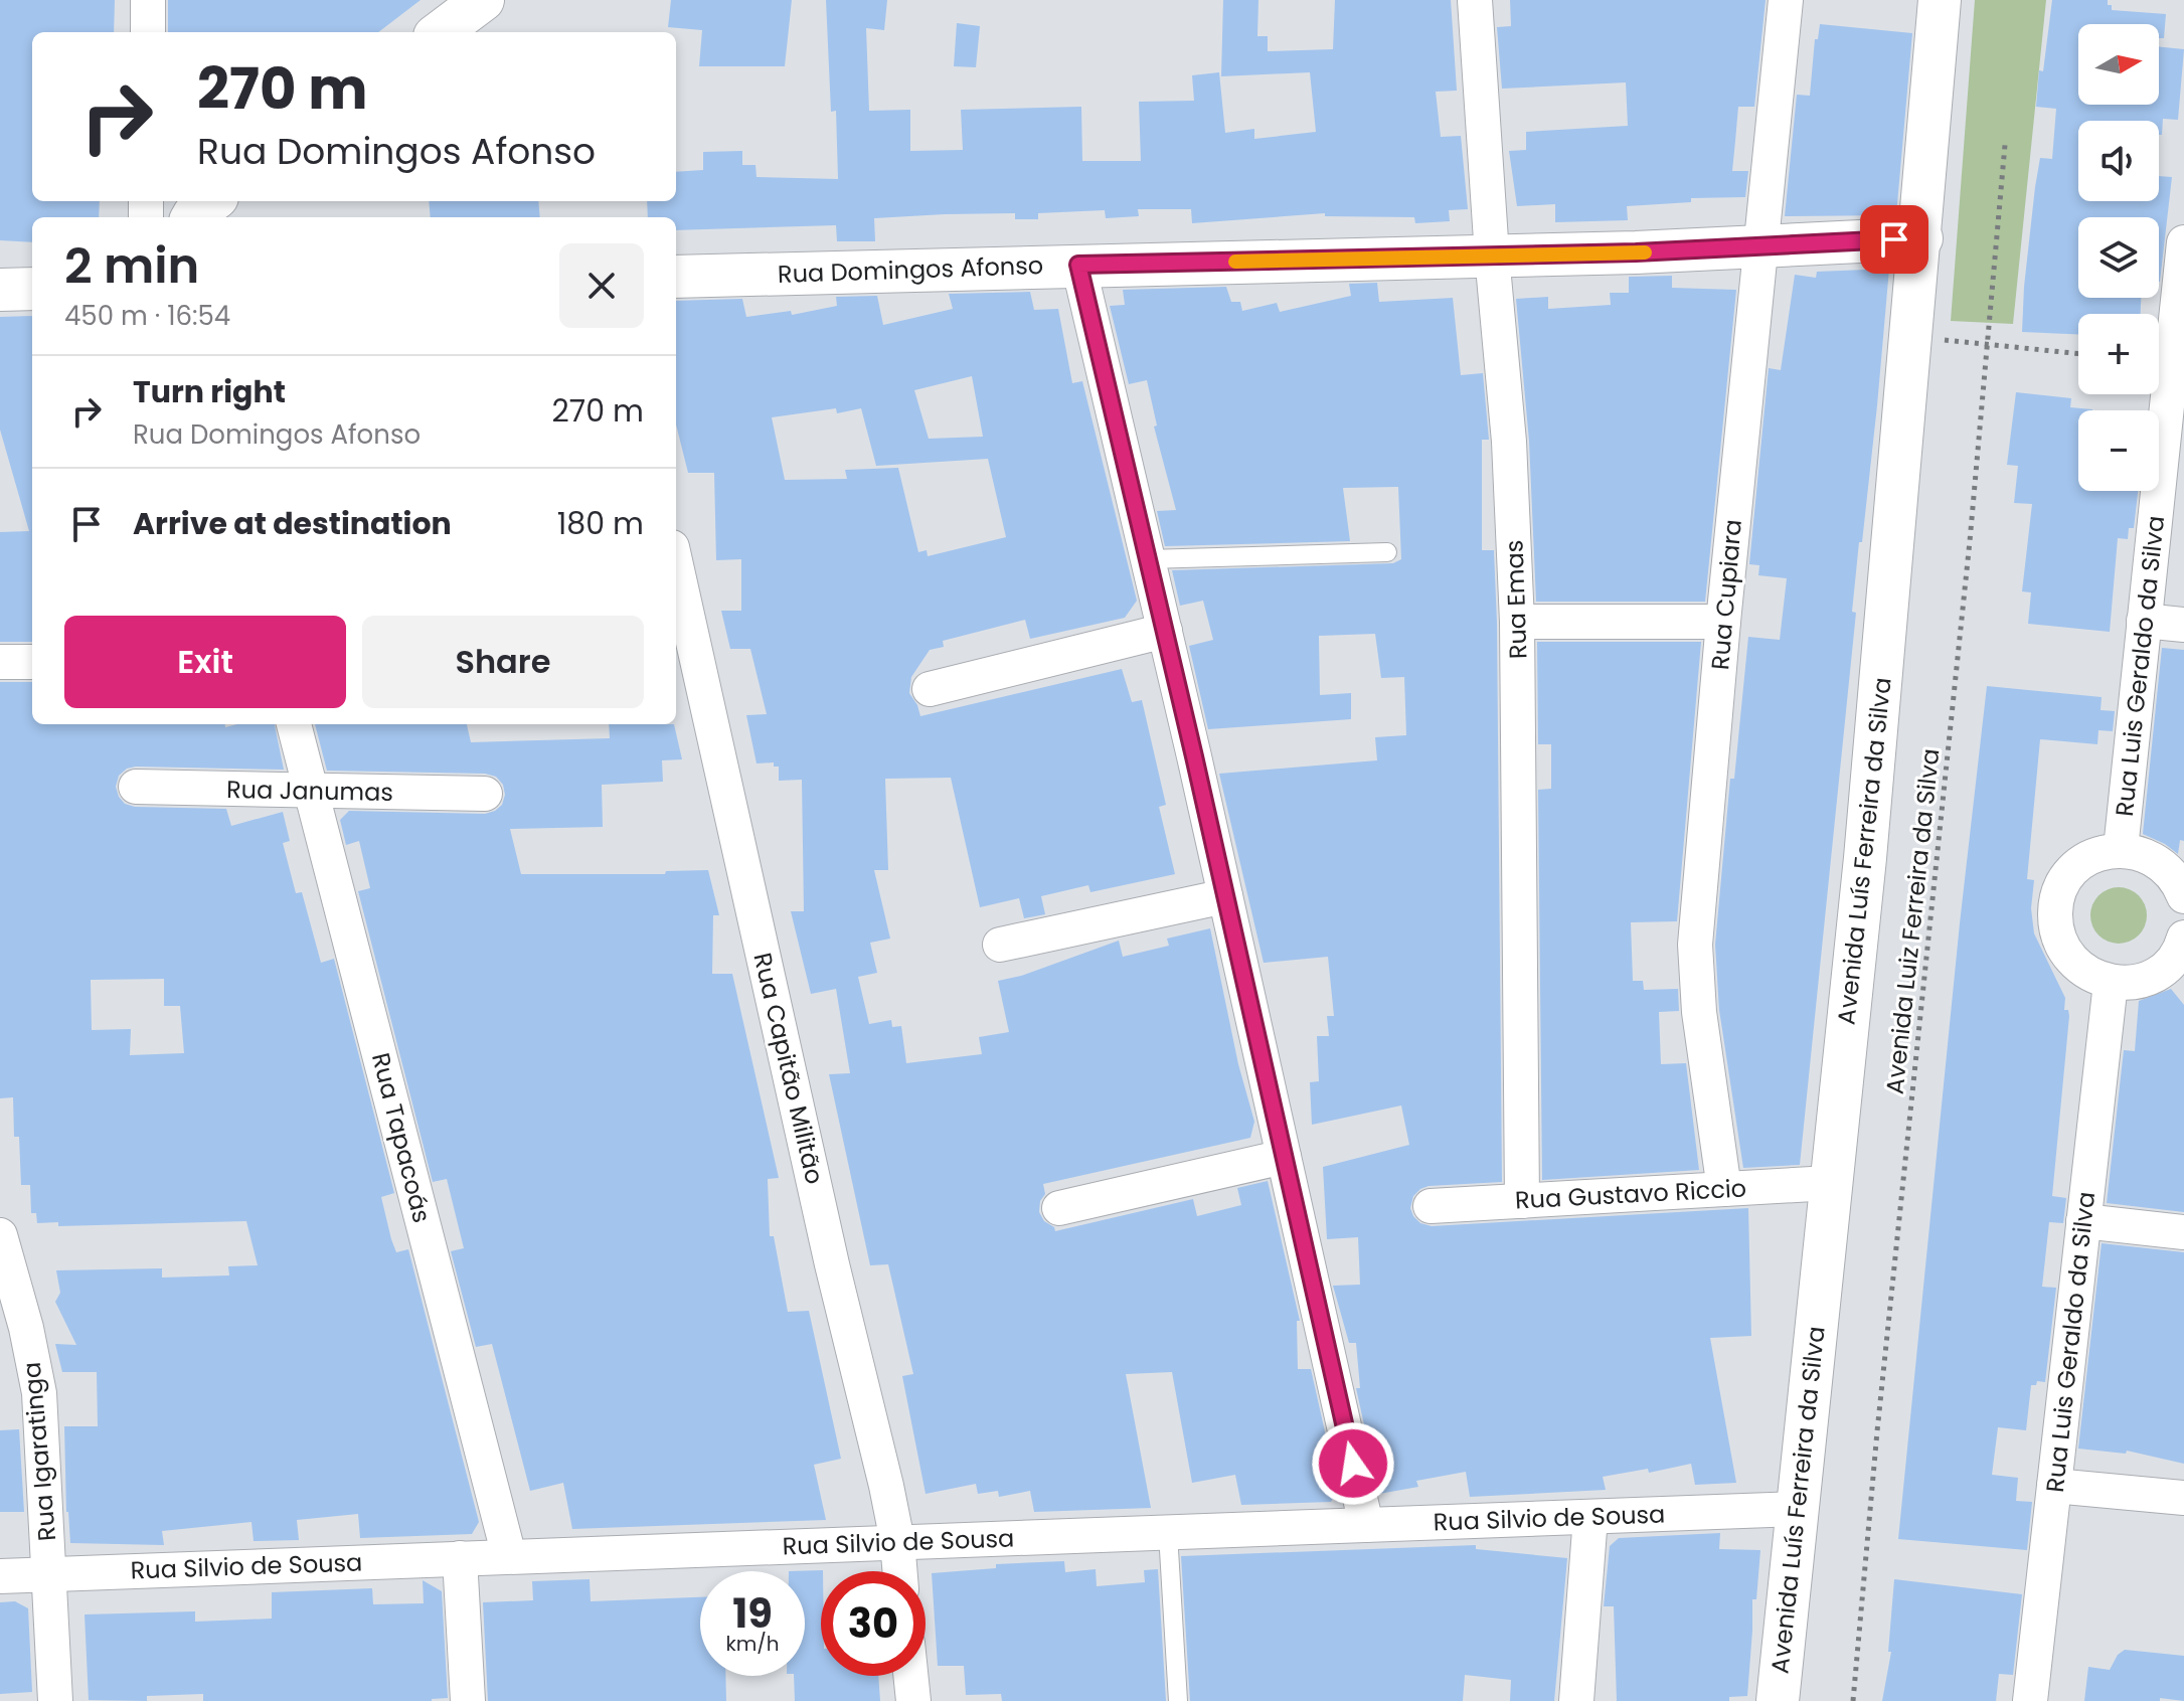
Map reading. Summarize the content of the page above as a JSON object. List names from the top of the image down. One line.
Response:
{"streets":{"street":["Rua Domingos Afonso","Rua Cupiara","Rua Emas","Rua Luis Geraldo da Silva","Rua Janumas","Avenida Luís Ferreira da Silva","Rua Capitão Militão","Rua Tapacoás","Rua Gustavo Riccio","Rua Igaratinga","Rua Silvio de Sousa"],"path":["Avenida Luiz Ferreira da Silva"]},"crossings":[["Rua Domingos Afonso","Rua Cupiara"],["Rua Domingos Afonso","Rua Emas"],["Rua Domingos Afonso","Avenida Luís Ferreira da Silva"],["Rua Cupiara","Rua Gustavo Riccio"],["Rua Emas","Rua Gustavo Riccio"],["Rua Janumas","Rua Tapacoás"],["Avenida Luís Ferreira da Silva","Rua Gustavo Riccio"],["Avenida Luís Ferreira da Silva","Rua Silvio de Sousa"],["Rua Capitão Militão","Rua Silvio de Sousa"],["Rua Tapacoás","Rua Silvio de Sousa"],["Rua Igaratinga","Rua Silvio de Sousa"]],"north":"right","page":{"map_buttons":["+","−"],"turn":["270 m","Rua Domingos Afonso"],"heading":["2 min","450 m · 16:54"],"list":[{"name":"Turn right","note":"Rua Domingos Afonso","value":"270 m"},{"name":"Arrive at destination","value":"180 m"}],"buttons":["Exit","Share"],"speed":"19 km/h","limit":"30"}}
